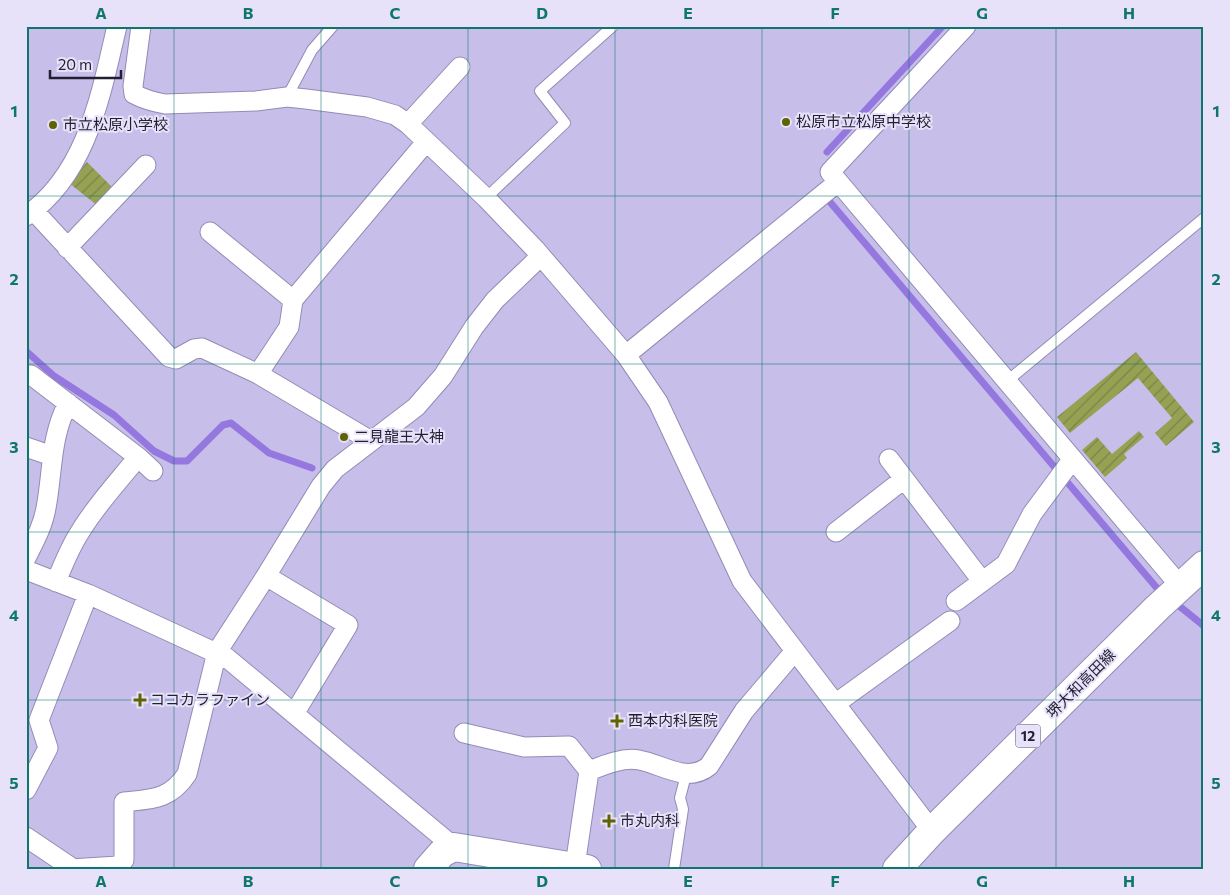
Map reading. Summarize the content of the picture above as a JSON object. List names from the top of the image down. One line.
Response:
{"streets":{"main road":["堺大和高田線","12"]},"places":{"other":["松原市立松原中学校","市立松原小学校","二見龍王大神"],"health":["ココカラファイン","西本内科医院","市丸内科"]},"scale_bar":"20 m","grid":{"columns":["A","B","C","D","E","F","G","H"],"rows":["1","2","3","4","5"]}}
